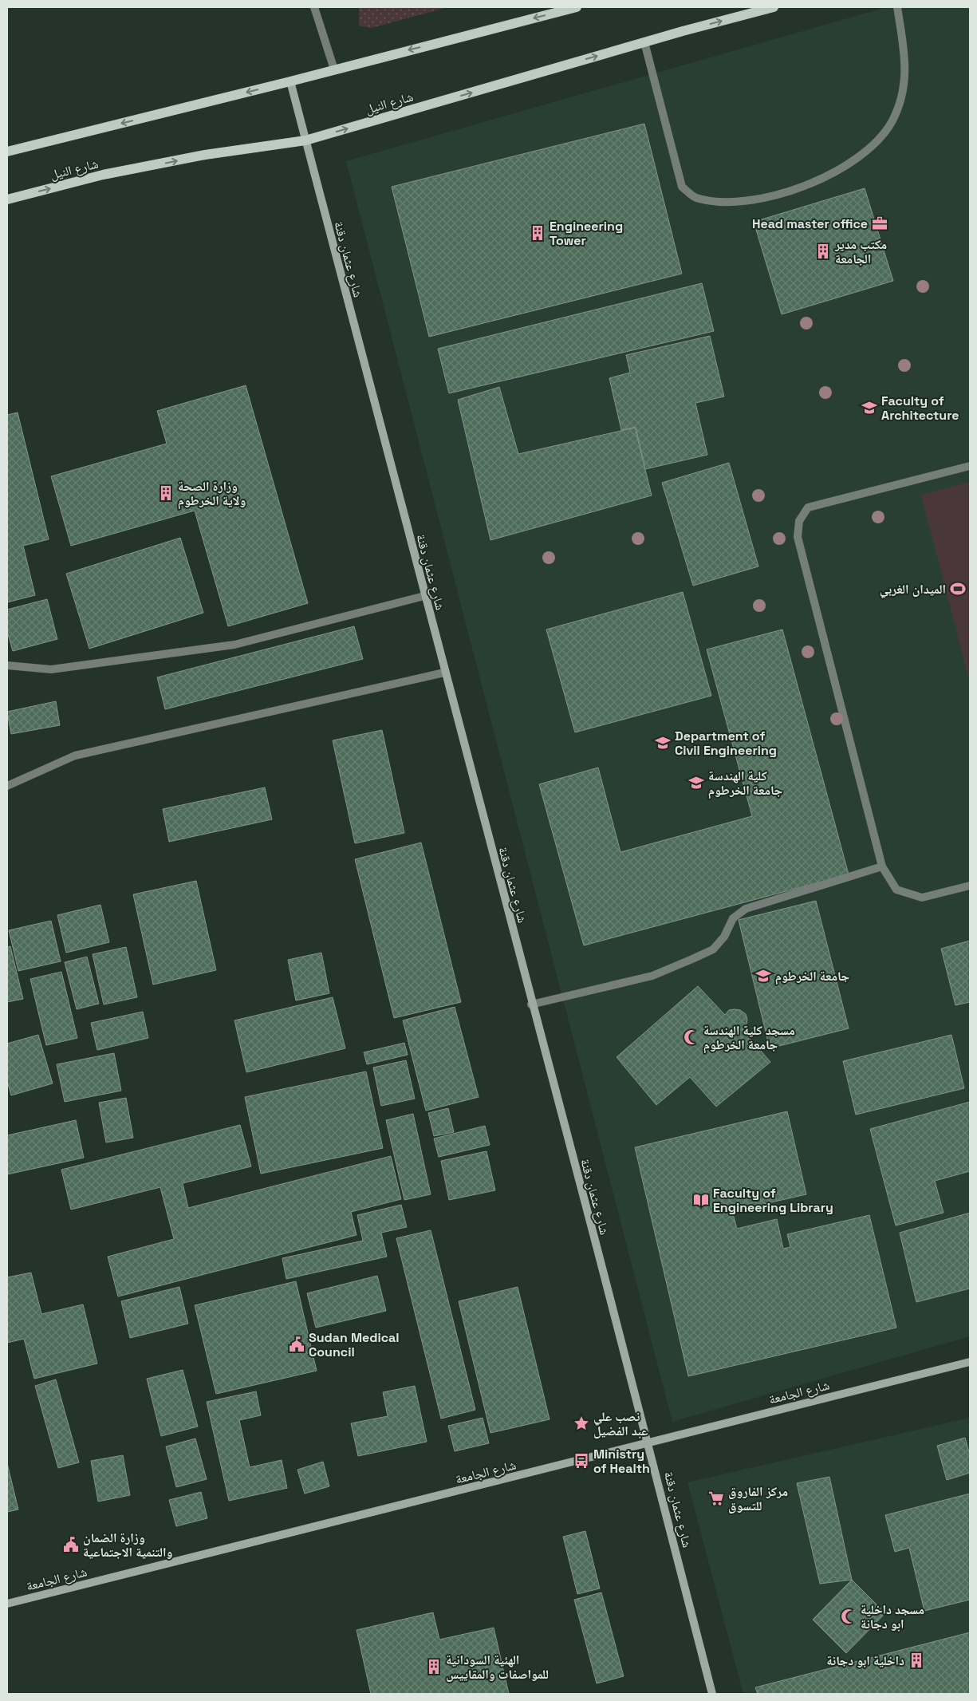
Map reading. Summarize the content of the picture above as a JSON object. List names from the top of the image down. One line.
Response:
{"streets":{"main road":["شارع النيل"],"street":["شارع عثمان دقنة","شارع الجامعة"]},"crossings":[["شارع النيل","شارع عثمان دقنة"],["شارع عثمان دقنة","شارع الجامعة"]],"places":{"office":["Head master office"],"building":["Engineering Tower","مكتب مدير الجامعة","وزارة الصحة ولاية الخرطوم","داخلية ابو دجانة","الهئية السودانية للمواصفات والمقاييس"],"school or university":["Faculty of Architecture","Department of Civil Engineering","كلية الهندسة جامعة الخرطوم","جامعة الخرطوم"],"sports":["الميدان الغربي"],"mosque":["مسجد كلية الهندسة جامعة الخرطوم","مسجد داخلية ابو دجانة"],"library":["Faculty of Engineering Library"],"public building":["Sudan Medical Council","وزارة الضمان والتنمية الاجتماعية"],"place":["نصب علي عبد الفضيل"],"bus stop":["Ministry of Health"],"supermarket":["مركز الفاروق للتسوق"]}}
